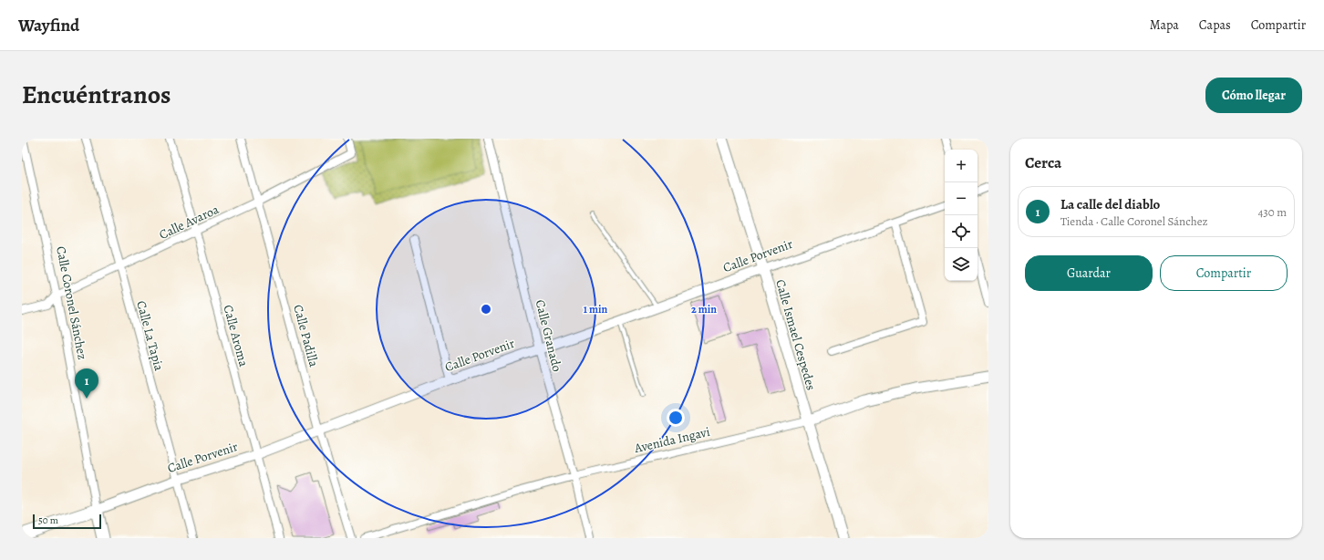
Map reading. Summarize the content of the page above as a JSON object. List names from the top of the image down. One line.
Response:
{"streets":{"main road":["Calle Porvenir","Calle Coronel Sánchez","Calle Ismael Cespedes","Avenida Ingavi"],"street":["Calle Avaroa","Calle La Tapia","Calle Aroma","Calle Padilla","Calle Granado"]},"crossings":[["Calle Avaroa","Calle Coronel Sánchez"],["Calle Avaroa","Calle La Tapia"],["Calle Avaroa","Calle Aroma"],["Calle Avaroa","Calle Padilla"],["Calle Porvenir","Calle Coronel Sánchez"],["Calle Porvenir","Calle Ismael Cespedes"],["Calle Porvenir","Calle La Tapia"],["Calle Porvenir","Calle Aroma"],["Calle Porvenir","Calle Padilla"],["Calle Porvenir","Calle Granado"],["Calle Ismael Cespedes","Avenida Ingavi"],["Calle Granado","Avenida Ingavi"]],"scale_bar":"50 m","page":{"header":"Wayfind","nav":["Mapa","Capas","Compartir"],"title":"Encuéntranos","buttons":["Cómo llegar",["Guardar","Compartir"]],"heading":"Cerca","map_buttons":["+","−"],"list":[{"mark":"1","name":"La calle del diablo","note":"Tienda · Calle Coronel Sánchez","value":"430 m"}],"pins":"1","scale":"50 m"},"rings":["1 min","2 min"]}
